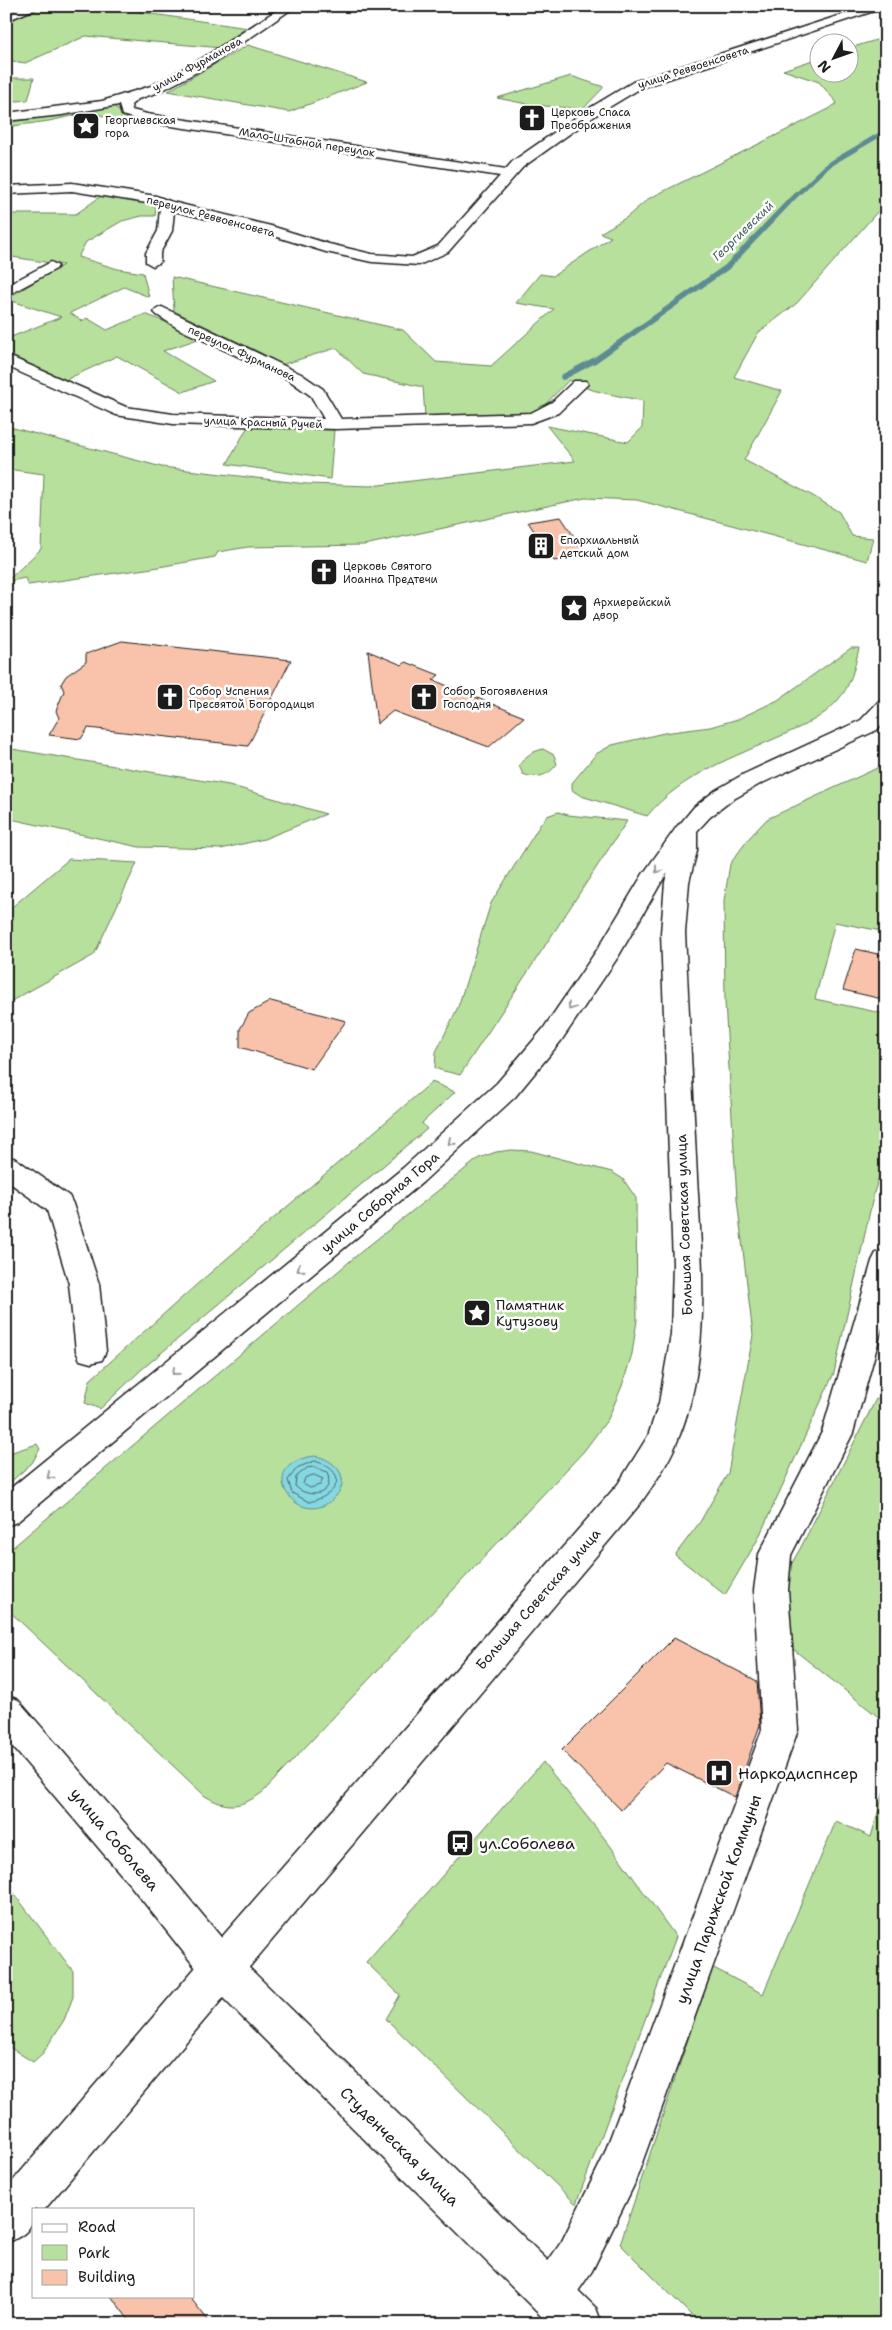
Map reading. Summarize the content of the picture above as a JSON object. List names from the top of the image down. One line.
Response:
{"streets":{"street":["улица Фурманова","улица Реввоенсовета","Мало-Штабной переулок","переулок Реввоенсовета","переулок Фурманова","улица Красный Ручей","улица Соборная Гора","Большая Советская улица","улица Соболева","улица Парижской Коммуны","Студенческая улица"]},"crossings":[["улица Фурманова","Мало-Штабной переулок"],["улица Реввоенсовета","Мало-Штабной переулок"],["улица Реввоенсовета","переулок Реввоенсовета"],["переулок Фурманова","улица Красный Ручей"],["улица Соборная Гора","Большая Советская улица"],["Большая Советская улица","улица Соболева"],["Большая Советская улица","Студенческая улица"],["улица Соболева","Студенческая улица"],["улица Парижской Коммуны","Студенческая улица"]],"one_way":["улица Соборная Гора"],"water":["Георгиевский"],"places":{"church":["Церковь Спаса Преображения","Церковь Святого Иоанна Предтечи","Собор Успения Пресвятой Богородицы","Собор Богоявления Господня"],"place":["Георгиевская гора","Архиерейский двор","Памятник Кутузову"],"building":["Епархиальный детский дом"],"hospital":["Наркодиспнсер"],"bus stop":["ул.Соболева"]},"legend":["Road","Park","Building"],"north":"bottom left"}
